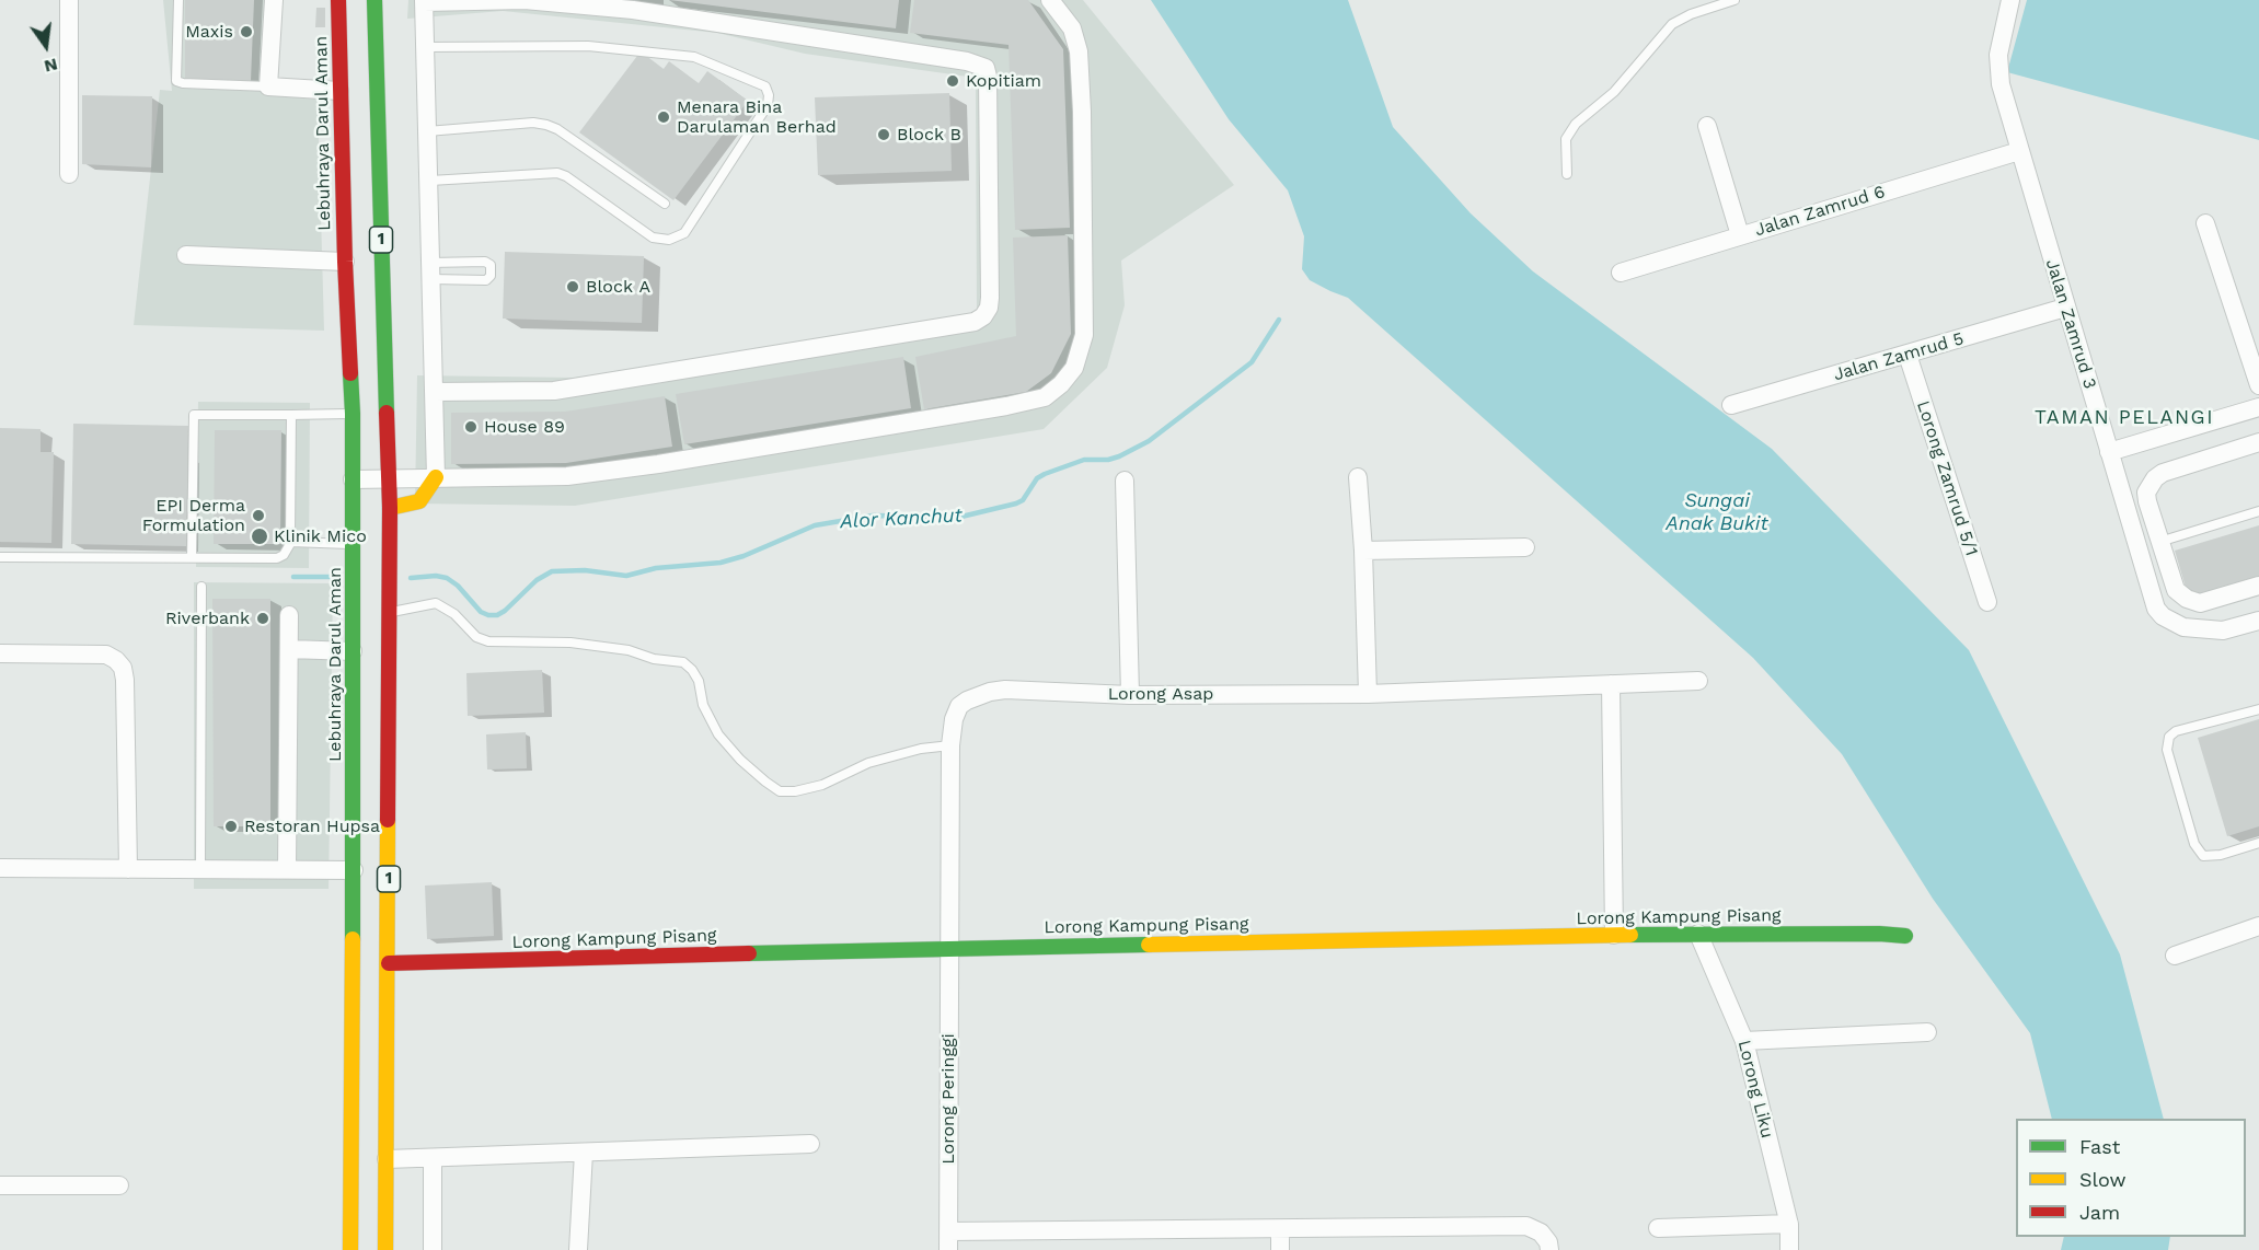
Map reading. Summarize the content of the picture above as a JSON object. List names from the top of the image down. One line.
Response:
{"streets":{"main road":["Lebuhraya Darul Aman","1","Lorong Kampung Pisang"],"street":["Jalan Zamrud 6","Jalan Zamrud 3","Jalan Zamrud 5","Lorong Zamrud 5/1","Lorong Asap","Lorong Liku","Lorong Peringgi"]},"crossings":[["Jalan Zamrud 6","Jalan Zamrud 3"],["1","Lorong Kampung Pisang"],["Jalan Zamrud 3","Jalan Zamrud 5"],["Jalan Zamrud 5","Lorong Zamrud 5/1"],["Lorong Asap","Lorong Kampung Pisang"],["Lorong Asap","Lorong Peringgi"],["Lorong Kampung Pisang","Lorong Liku"],["Lorong Kampung Pisang","Lorong Peringgi"]],"districts":["TAMAN PELANGI"],"water":["Sungai Anak Bukit","Alor Kanchut"],"places":["Maxis","Kopitiam","Menara Bina Darulaman Berhad","Block B","Block A","House 89","EPI Derma Formulation","Klinik Mico","Riverbank","Restoran Hupsa"],"legend":["Fast","Slow","Jam"],"north":"bottom"}
